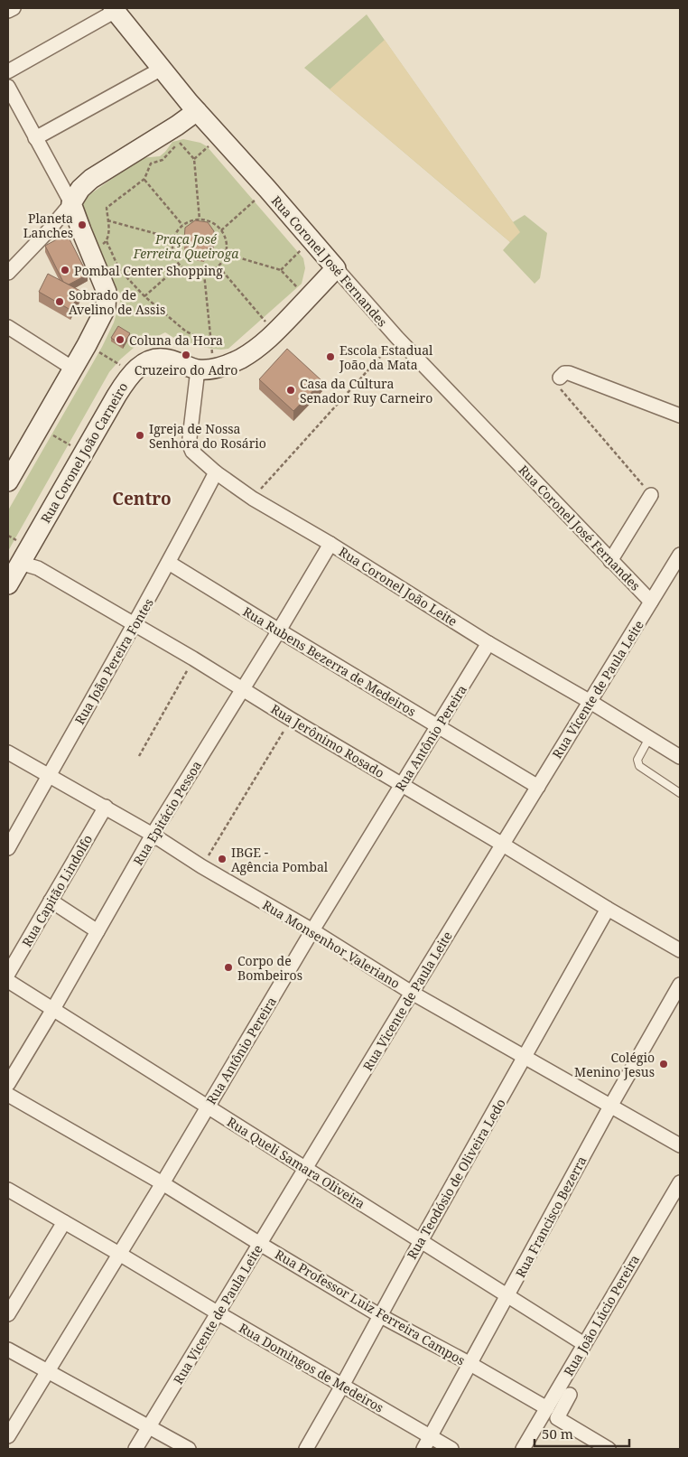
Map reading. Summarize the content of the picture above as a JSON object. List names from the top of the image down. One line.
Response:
{"streets":{"main road":["Rua Coronel José Fernandes","Rua Coronel João Carneiro"],"street":["Rua Coronel João Leite","Rua João Pereira Fontes","Rua Rubens Bezerra de Medeiros","Rua Vicente de Paula Leite","Rua Antônio Pereira","Rua Jerônimo Rosado","Rua Epitácio Pessoa","Rua Capitão Lindolfo","Rua Monsenhor Valeriano","Rua Queli Samara Oliveira","Rua Teodósio de Oliveira Ledo","Rua Francisco Bezerra","Rua Professor Luiz Ferreira Campos","Rua João Lúcio Pereira","Rua Domingos de Medeiros"]},"crossings":[["Rua Coronel José Fernandes","Rua Vicente de Paula Leite"],["Rua Coronel João Carneiro","Rua Coronel João Leite"],["Rua Coronel João Carneiro","Rua Jerônimo Rosado"],["Rua Coronel João Leite","Rua João Pereira Fontes"],["Rua Coronel João Leite","Rua Vicente de Paula Leite"],["Rua Coronel João Leite","Rua Antônio Pereira"],["Rua Coronel João Leite","Rua Epitácio Pessoa"],["Rua João Pereira Fontes","Rua Rubens Bezerra de Medeiros"],["Rua João Pereira Fontes","Rua Jerônimo Rosado"],["Rua João Pereira Fontes","Rua Monsenhor Valeriano"],["Rua Rubens Bezerra de Medeiros","Rua Vicente de Paula Leite"],["Rua Rubens Bezerra de Medeiros","Rua Antônio Pereira"],["Rua Rubens Bezerra de Medeiros","Rua Epitácio Pessoa"],["Rua Vicente de Paula Leite","Rua Jerônimo Rosado"],["Rua Vicente de Paula Leite","Rua Monsenhor Valeriano"],["Rua Vicente de Paula Leite","Rua Queli Samara Oliveira"],["Rua Vicente de Paula Leite","Rua Professor Luiz Ferreira Campos"],["Rua Vicente de Paula Leite","Rua Domingos de Medeiros"],["Rua Antônio Pereira","Rua Jerônimo Rosado"],["Rua Antônio Pereira","Rua Monsenhor Valeriano"],["Rua Antônio Pereira","Rua Queli Samara Oliveira"],["Rua Antônio Pereira","Rua Professor Luiz Ferreira Campos"],["Rua Antônio Pereira","Rua Domingos de Medeiros"],["Rua Jerônimo Rosado","Rua Epitácio Pessoa"],["Rua Jerônimo Rosado","Rua Teodósio de Oliveira Ledo"],["Rua Epitácio Pessoa","Rua Monsenhor Valeriano"],["Rua Epitácio Pessoa","Rua Queli Samara Oliveira"],["Rua Capitão Lindolfo","Rua Monsenhor Valeriano"],["Rua Monsenhor Valeriano","Rua Teodósio de Oliveira Ledo"],["Rua Monsenhor Valeriano","Rua Francisco Bezerra"],["Rua Queli Samara Oliveira","Rua Teodósio de Oliveira Ledo"],["Rua Queli Samara Oliveira","Rua Francisco Bezerra"],["Rua Queli Samara Oliveira","Rua João Lúcio Pereira"],["Rua Teodósio de Oliveira Ledo","Rua Professor Luiz Ferreira Campos"],["Rua Teodósio de Oliveira Ledo","Rua Domingos de Medeiros"],["Rua Francisco Bezerra","Rua Professor Luiz Ferreira Campos"],["Rua Francisco Bezerra","Rua Domingos de Medeiros"],["Rua Professor Luiz Ferreira Campos","Rua João Lúcio Pereira"]],"districts":["Centro"],"parks":["Praça José Ferreira Queiroga"],"places":["Planeta Lanches","Pombal Center Shopping","Sobrado de Avelino de Assis","Coluna da Hora","Cruzeiro do Adro","Escola Estadual João da Mata","Casa da Cultura Senador Ruy Carneiro","Igreja de Nossa Senhora do Rosário","IBGE - Agência Pombal","Corpo de Bombeiros","Colégio Menino Jesus"],"scale_bar":"50 m"}
